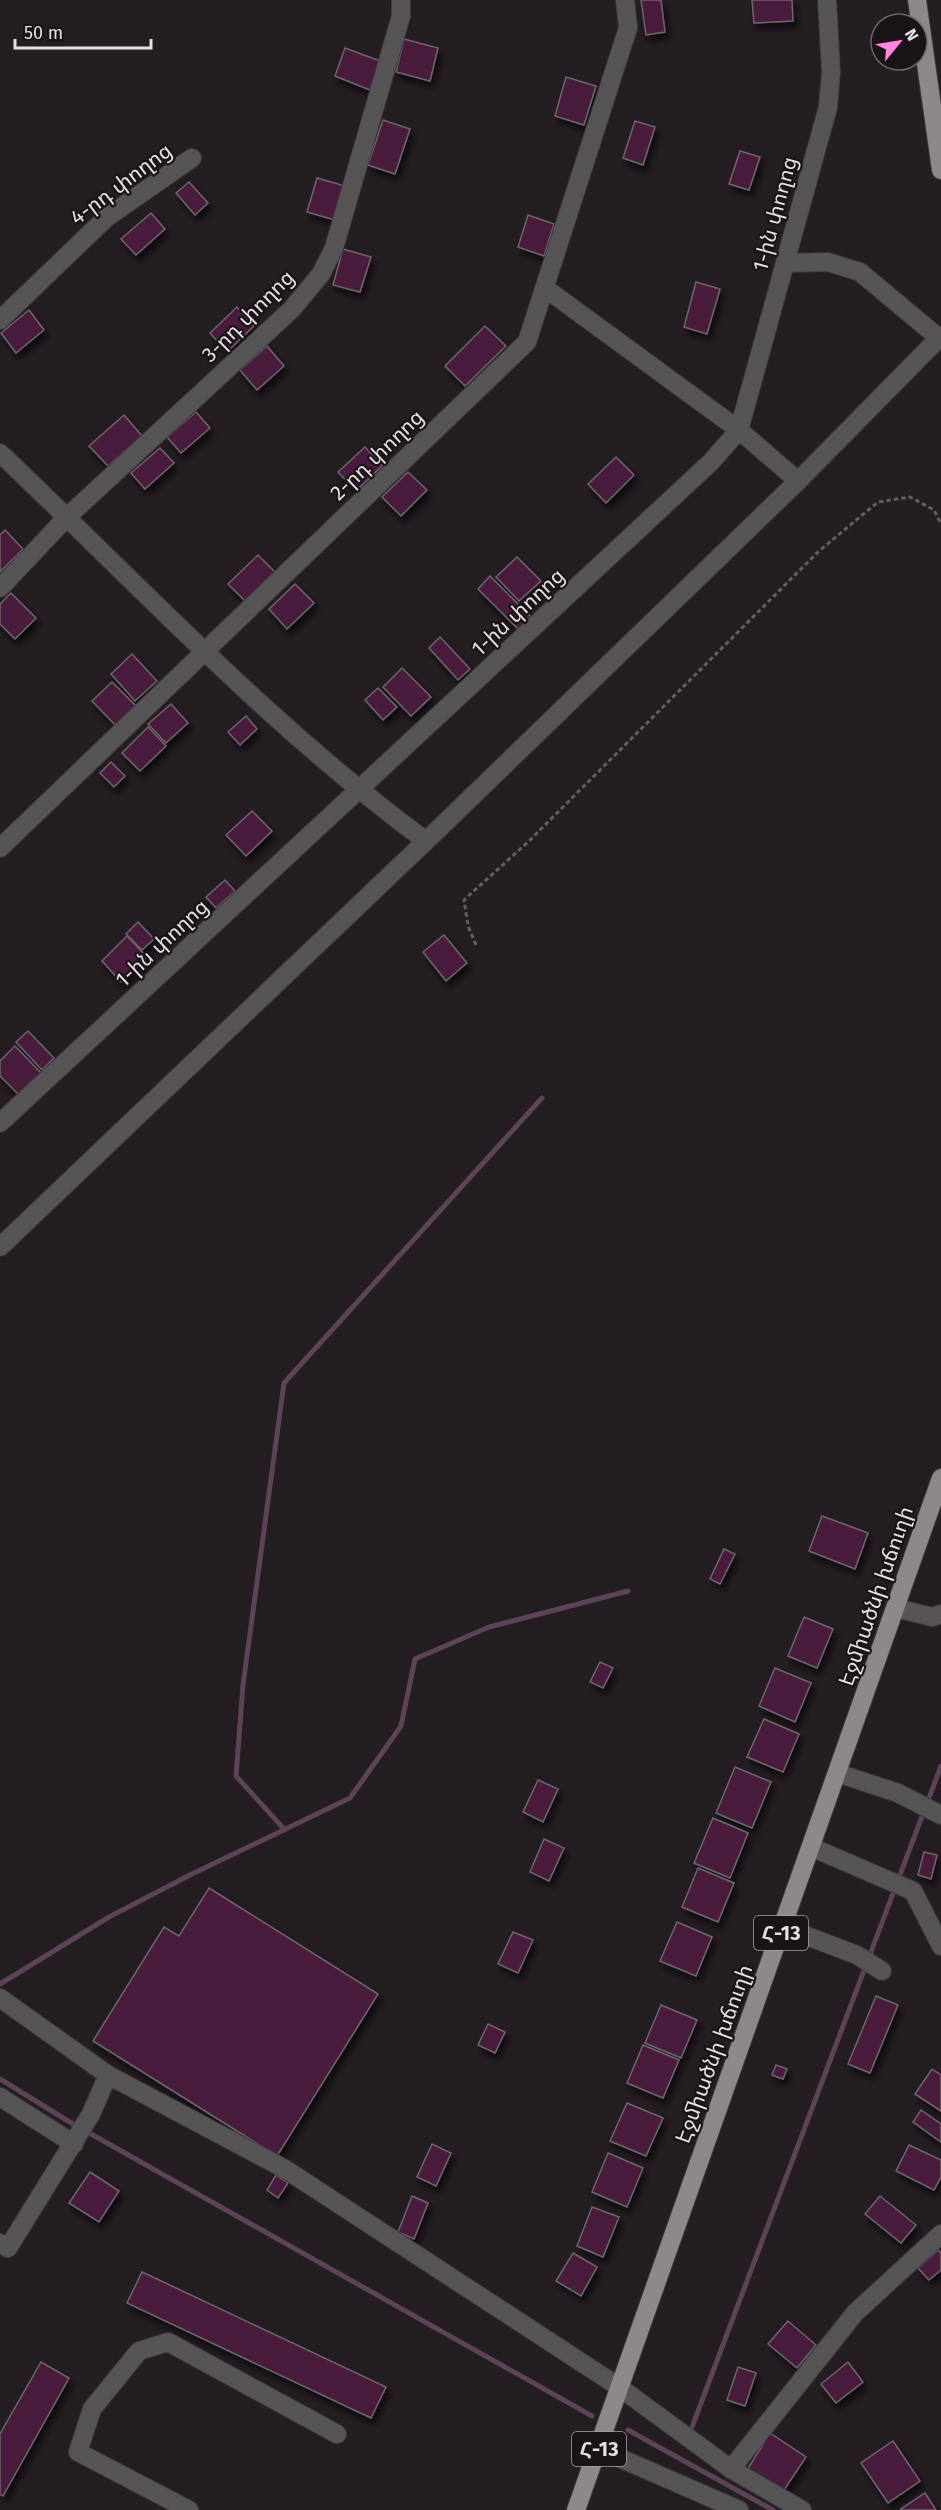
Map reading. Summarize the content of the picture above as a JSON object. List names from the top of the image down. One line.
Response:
{"streets":{"main road":["Էջմիածնի խճուղի","Հ-13"],"street":["4-րդ փողոց","1-ին փողոց","3-րդ փողոց","2-րդ փողոց"]},"scale_bar":"50 m","north":"top right"}
